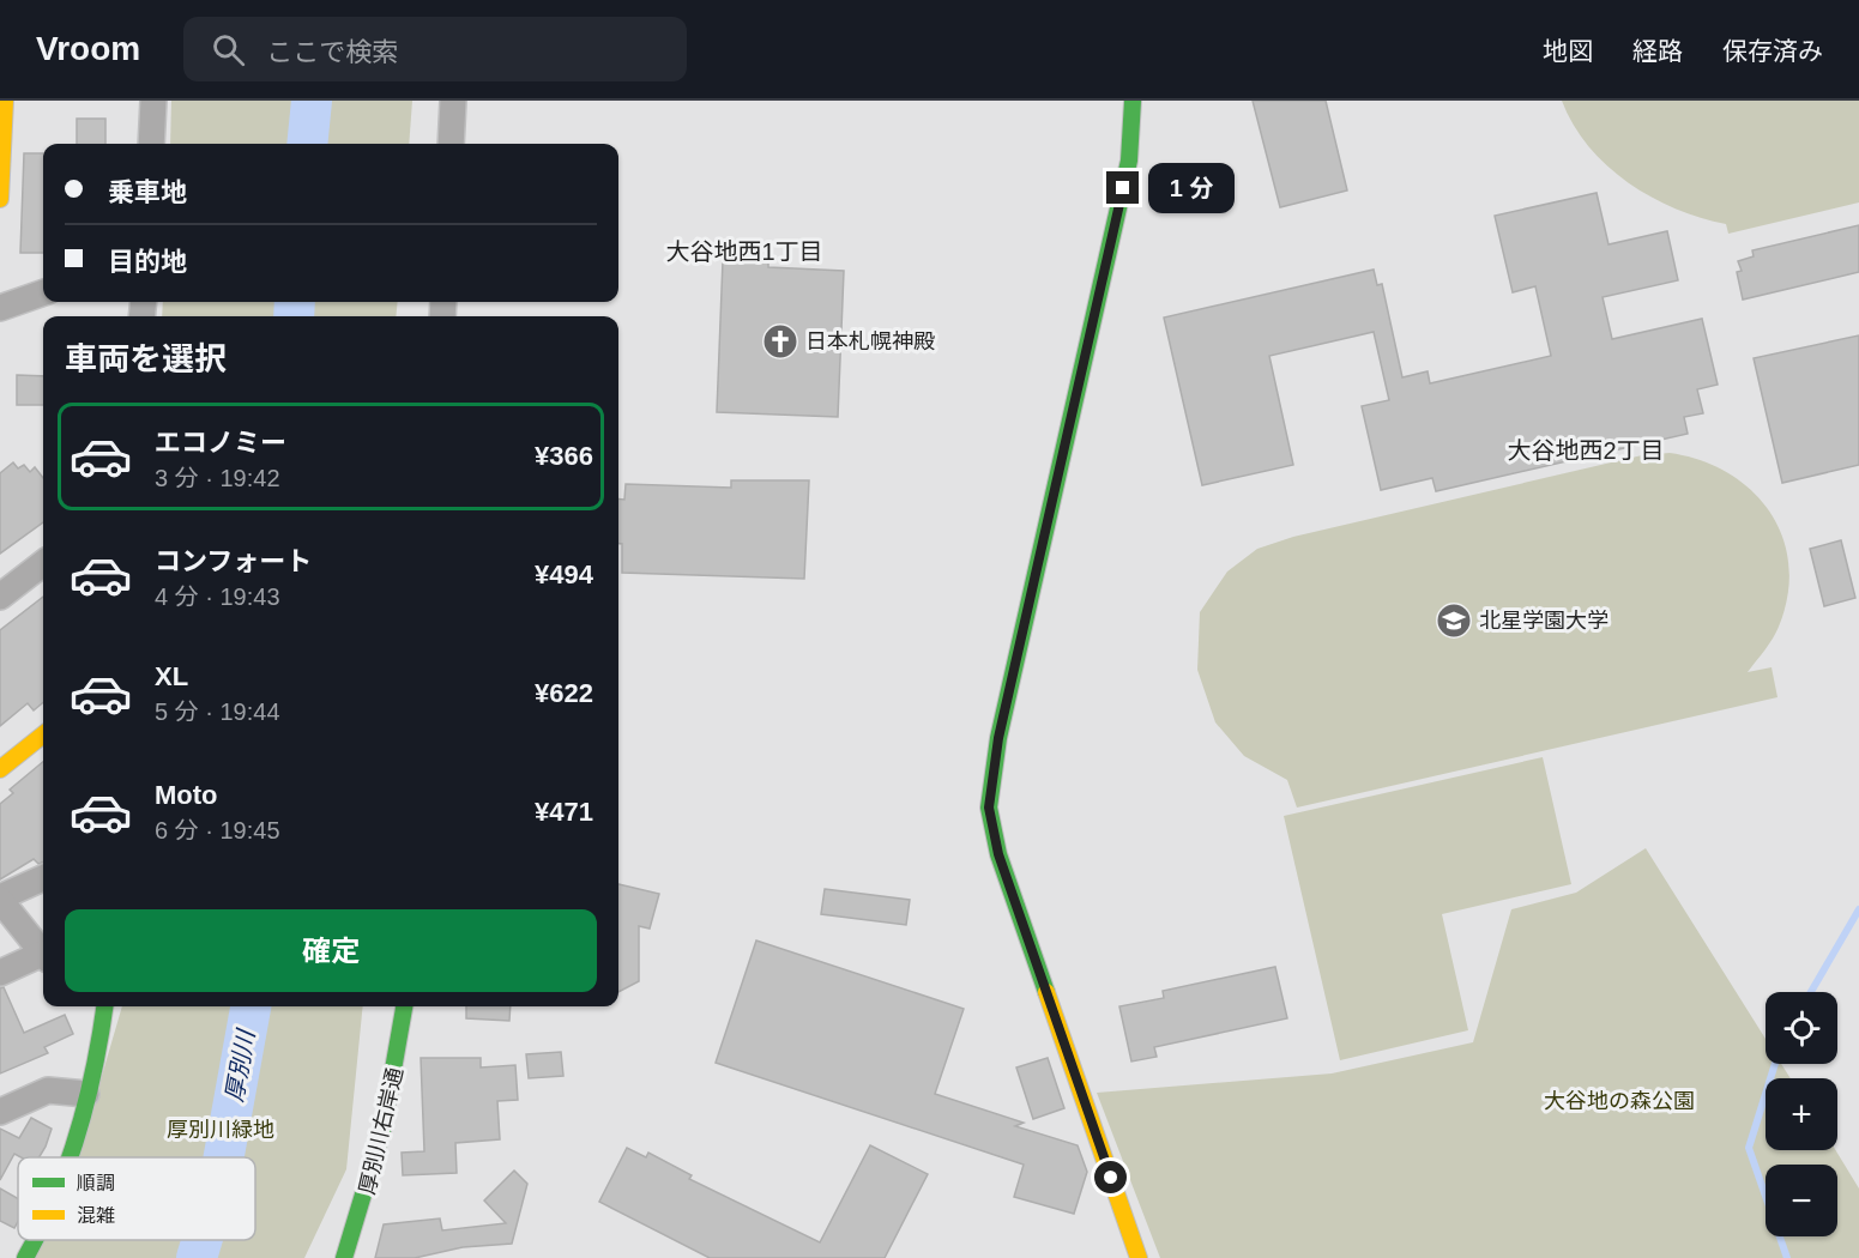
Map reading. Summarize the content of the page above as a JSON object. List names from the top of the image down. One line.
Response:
{"streets":{"street":["厚別川右岸通"]},"districts":["大谷地西1丁目","大谷地西2丁目"],"water":["厚別川"],"parks":["大谷地の森公園","厚別川緑地"],"places":{"church":["日本札幌神殿"],"school or university":["北星学園大学"]},"legend":["順調","混雑"],"page":{"header":"Vroom","search":"ここで検索","nav":["地図","経路","保存済み"],"banner":["乗車地","目的地"],"bubble":"1 分","heading":"車両を選択","list":[{"name":"エコノミー","note":"3 分 · 19:42","value":"¥366"},{"name":"コンフォート","note":"4 分 · 19:43","value":"¥494"},{"name":"XL","note":"5 分 · 19:44","value":"¥622"},{"name":"Moto","note":"6 分 · 19:45","value":"¥471"}],"buttons":"確定","map_buttons":["+","−"]}}
